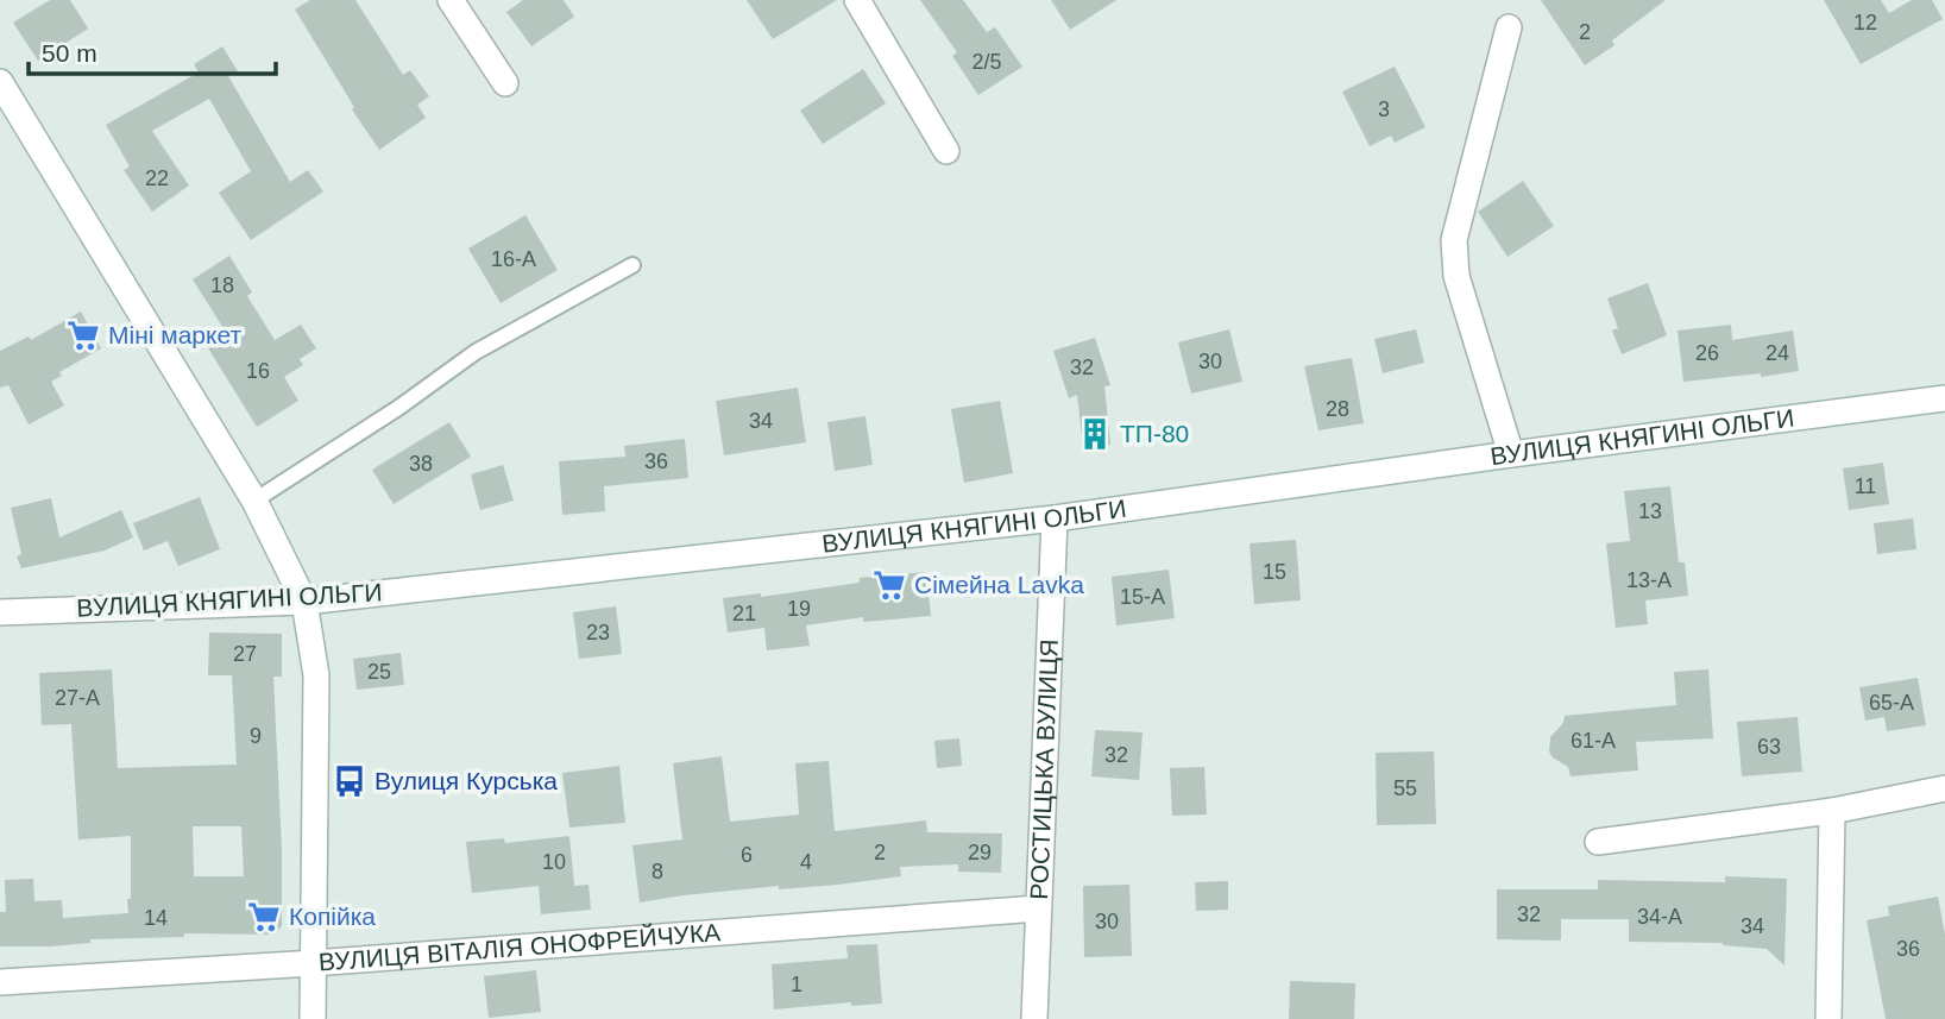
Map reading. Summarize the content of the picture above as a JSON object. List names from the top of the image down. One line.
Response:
{"streets":{"street":["ВУЛИЦЯ КНЯГИНІ ОЛЬГИ","РОСТИЦЬКА ВУЛИЦЯ","ВУЛИЦЯ ВІТАЛІЯ ОНОФРЕЙЧУКА"]},"crossings":[["ВУЛИЦЯ КНЯГИНІ ОЛЬГИ","РОСТИЦЬКА ВУЛИЦЯ"],["РОСТИЦЬКА ВУЛИЦЯ","ВУЛИЦЯ ВІТАЛІЯ ОНОФРЕЙЧУКА"]],"places":{"supermarket":["Міні маркет","Сімейна Lavka","Копійка"],"building":["ТП-80"],"bus stop":["Вулиця Курська"]},"house_numbers":["12","2","2/5","3","22","16-А","18","26","24","30","32","16","28","34","36","38","11","13","15","13-А","15-А","19","21","23","27","25","27-А","65-А","9","61-А","63","32","55","2","29","6","10","4","8","32","34-А","14","30","34","36","1"],"scale_bar":"50 m"}
